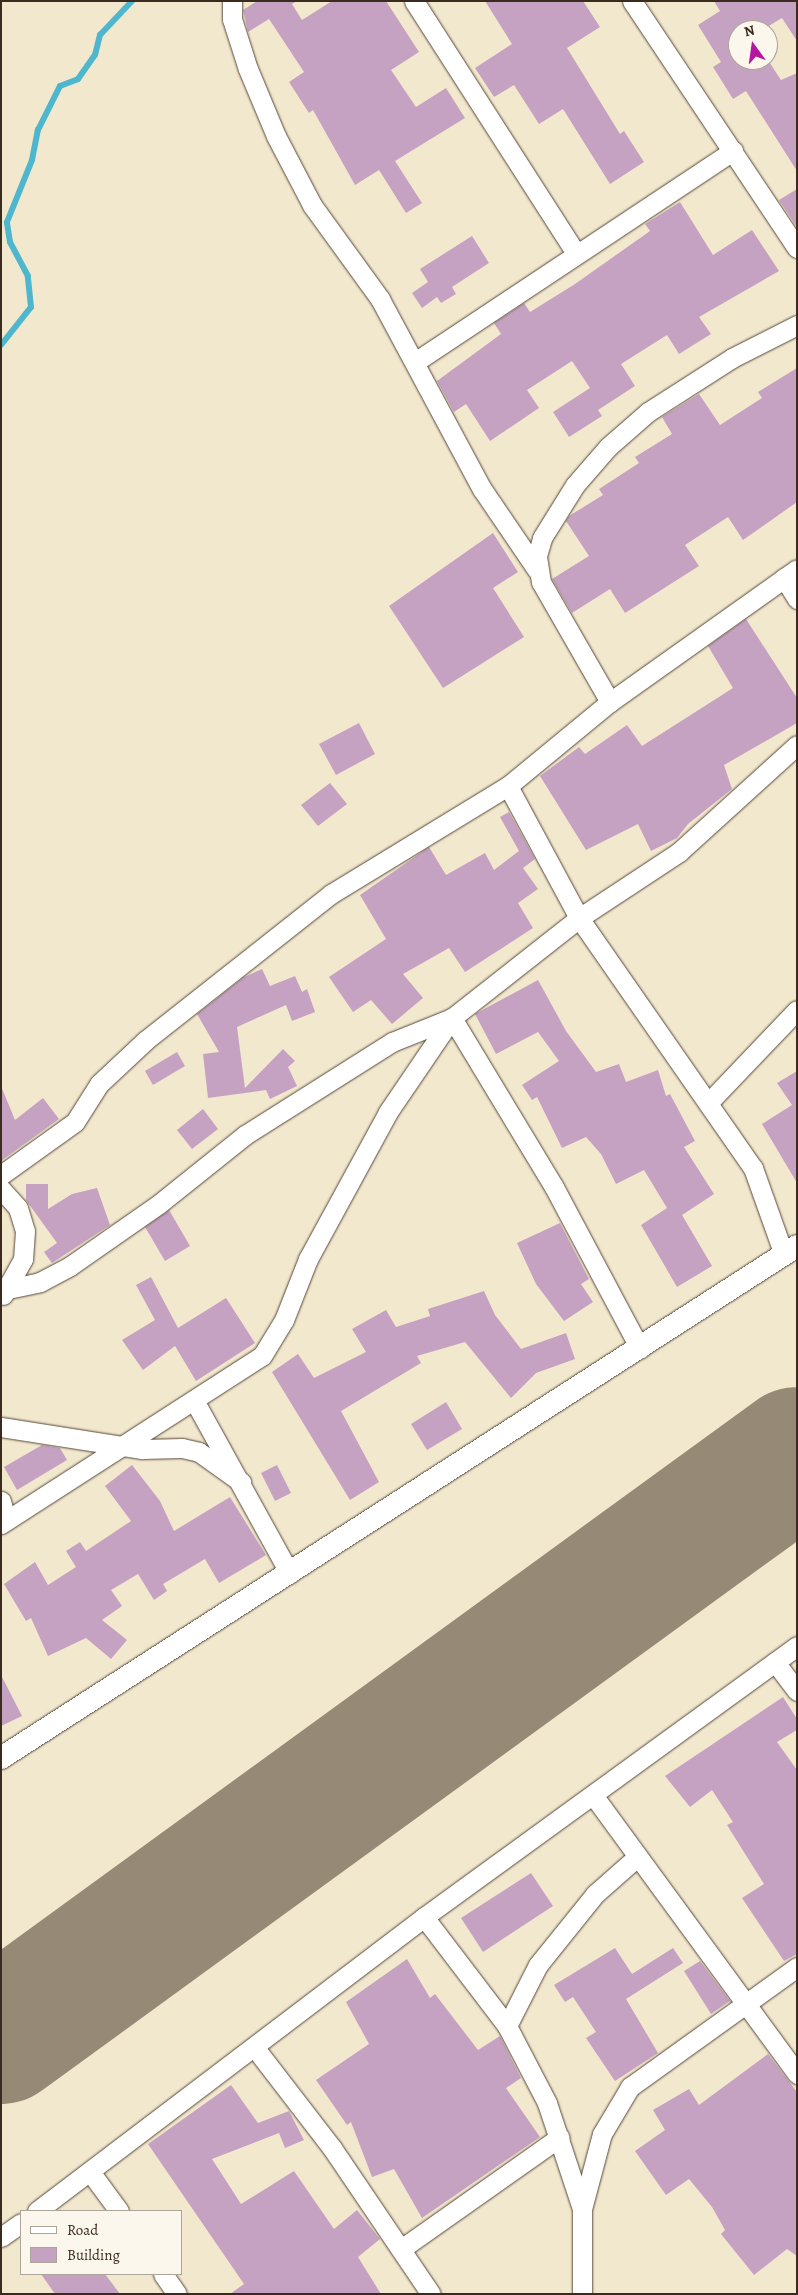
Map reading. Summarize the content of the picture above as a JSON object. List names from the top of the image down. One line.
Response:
{"legend":["Road","Building"],"north":"top"}
